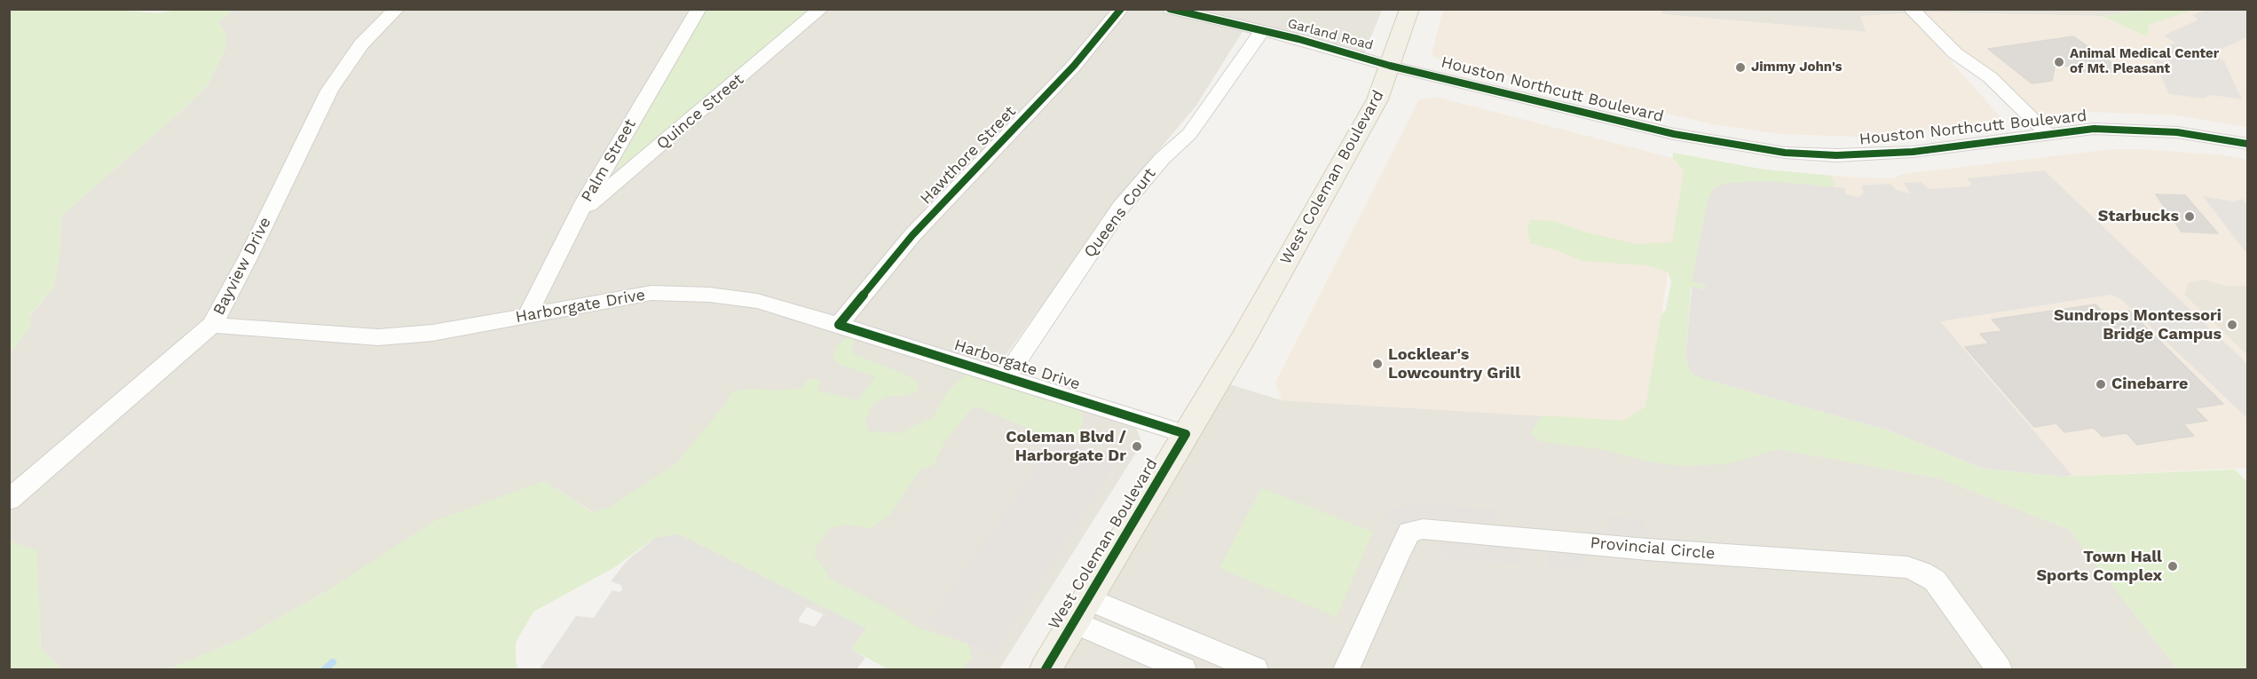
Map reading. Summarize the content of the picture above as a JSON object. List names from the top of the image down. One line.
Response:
{"streets":{"main road":["West Coleman Boulevard"],"street":["Garland Road","Houston Northcutt Boulevard","Quince Street","Hawthore Street","Palm Street","Queens Court","Bayview Drive","Harborgate Drive","Provincial Circle"]},"crossings":[["Garland Road","Houston Northcutt Boulevard"],["Garland Road","West Coleman Boulevard"],["Garland Road","Queens Court"],["Houston Northcutt Boulevard","West Coleman Boulevard"],["Quince Street","Palm Street"],["Hawthore Street","Harborgate Drive"],["Palm Street","Harborgate Drive"],["West Coleman Boulevard","Harborgate Drive"],["Queens Court","Harborgate Drive"],["Bayview Drive","Harborgate Drive"]],"places":["Animal Medical Center of Mt. Pleasant","Jimmy John's","Starbucks","Sundrops Montessori Bridge Campus","Locklear's Lowcountry Grill","Cinebarre","Coleman Blvd / Harborgate Dr","Town Hall Sports Complex"]}
